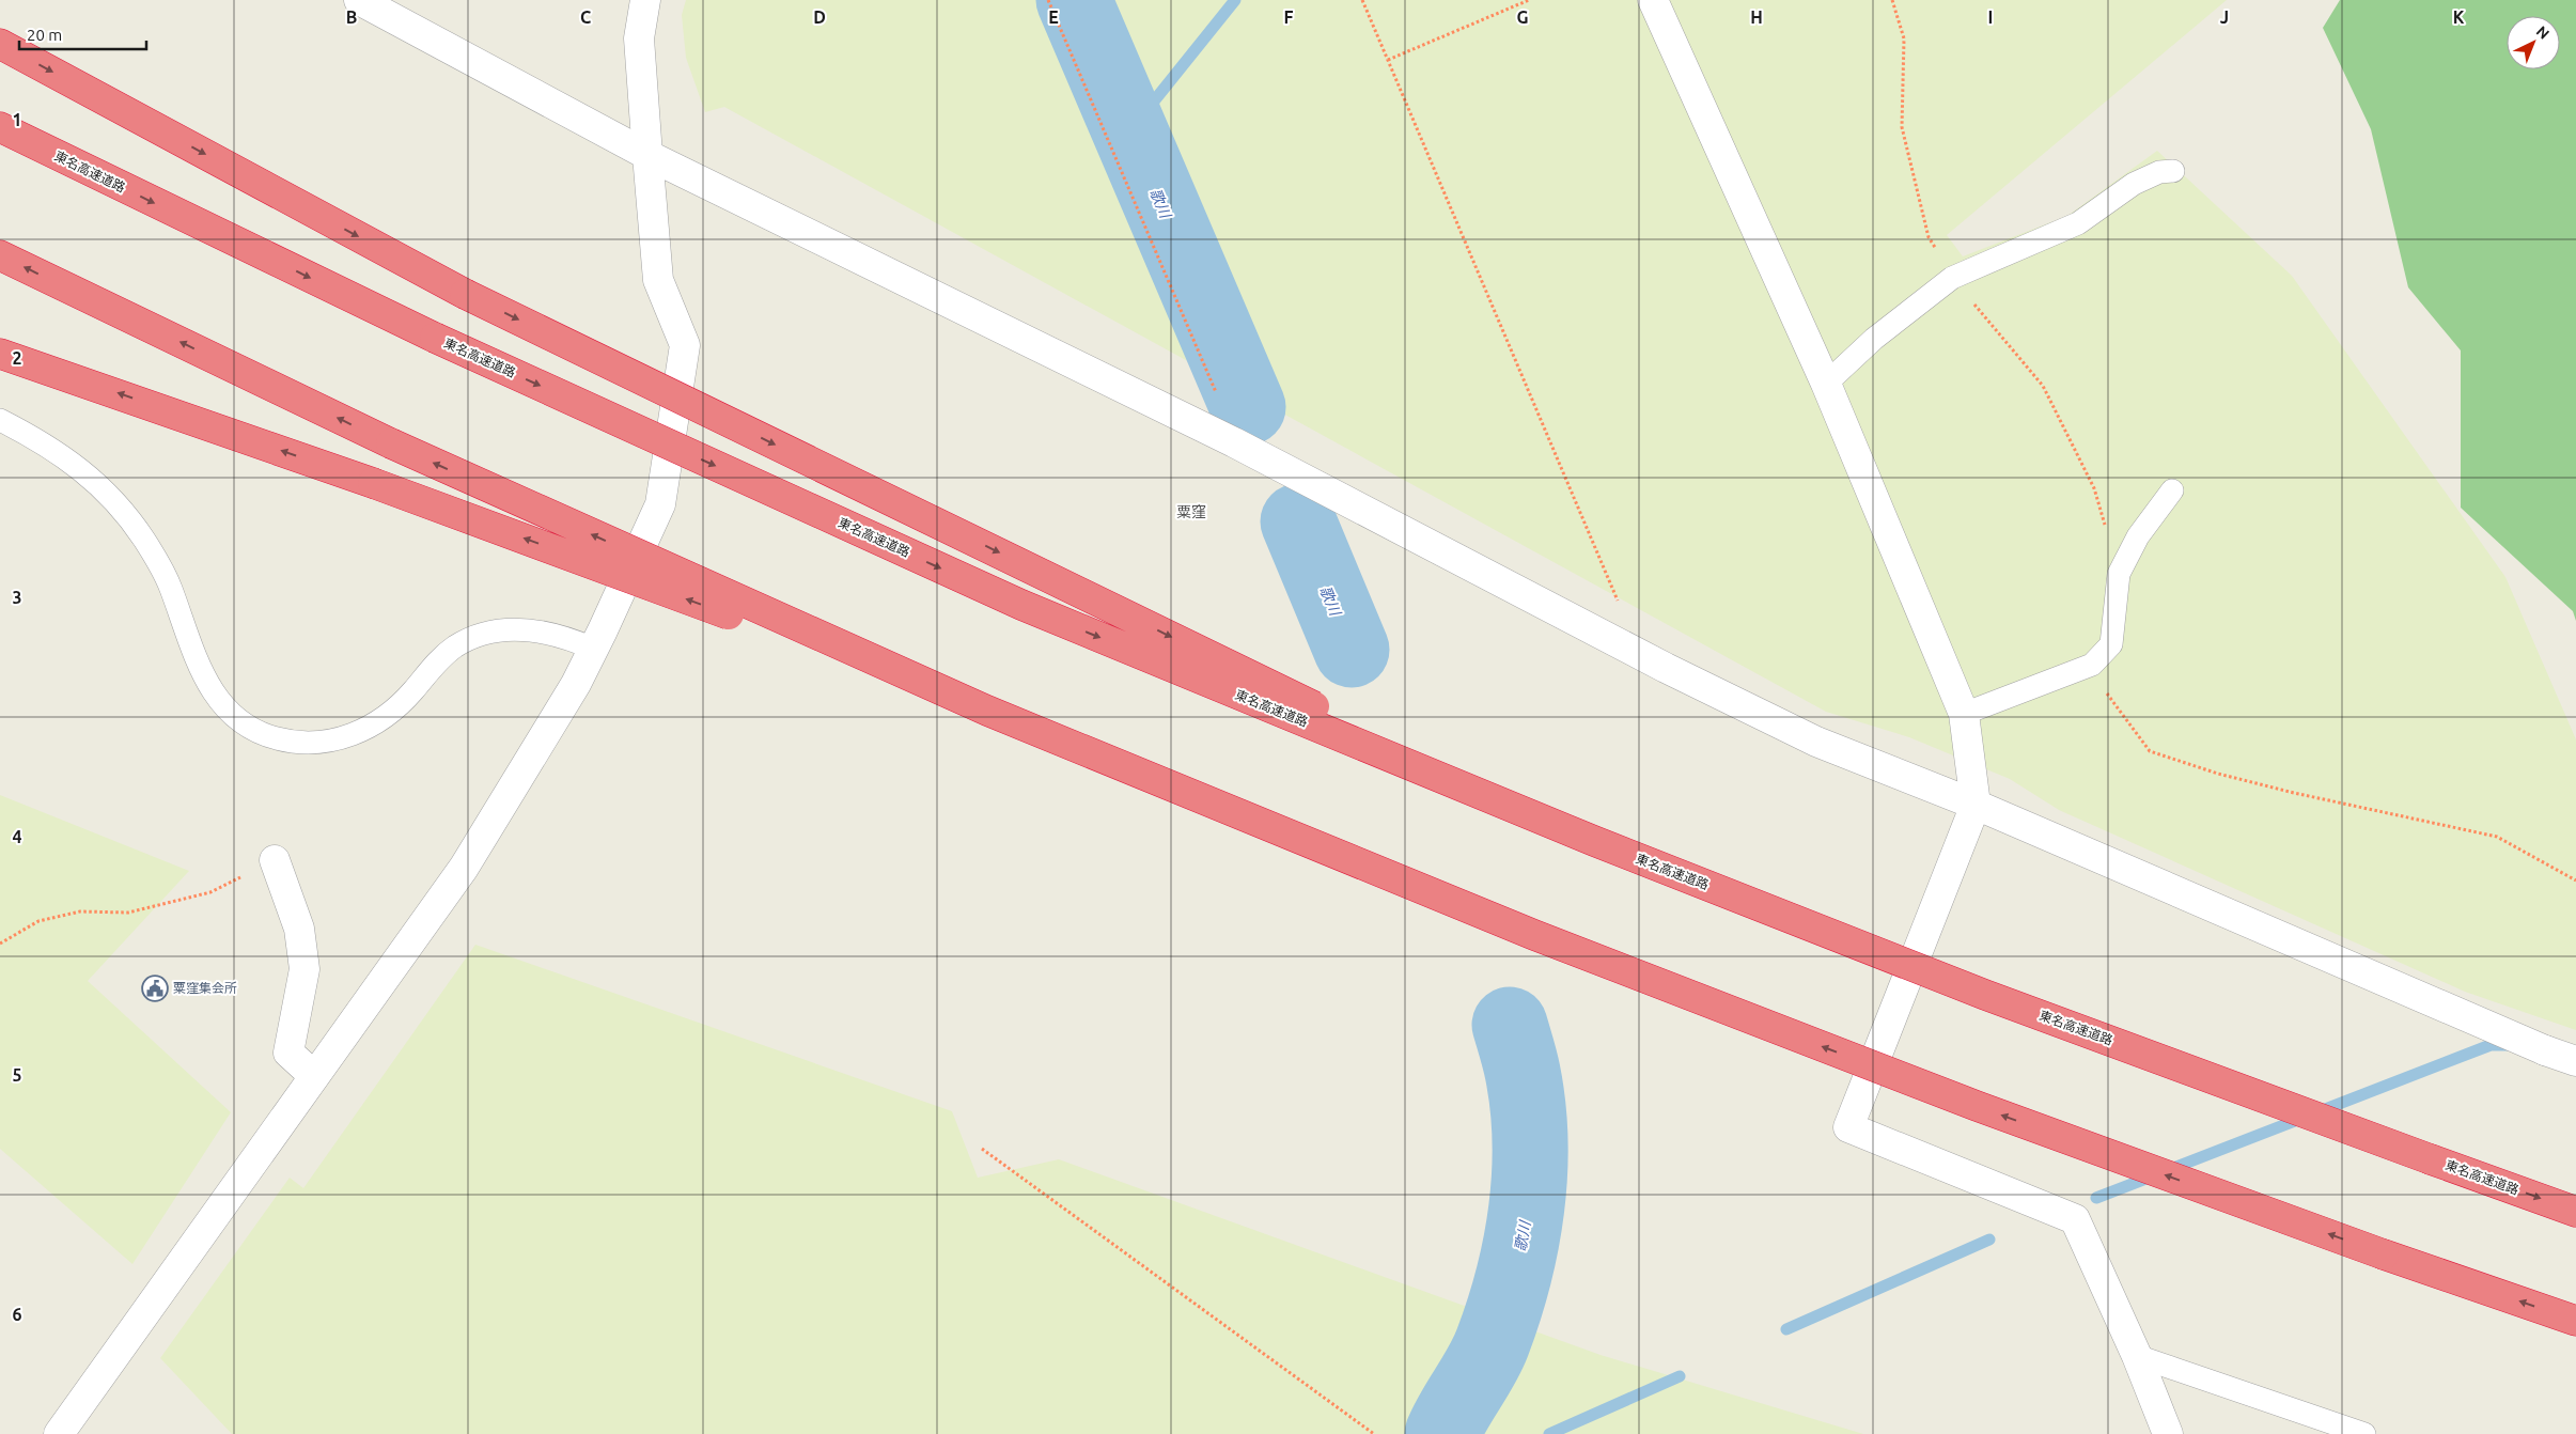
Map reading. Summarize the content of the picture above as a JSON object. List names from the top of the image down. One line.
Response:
{"streets":{"highway":["東名高速道路"]},"districts":["粟窪"],"water":["歌川"],"places":{"public building":["粟窪集会所"]},"scale_bar":"20 m","north":"top right","grid":{"columns":["B","C","D","E","F","G","H","I","J","K"],"rows":["1","2","3","4","5","6"]}}
